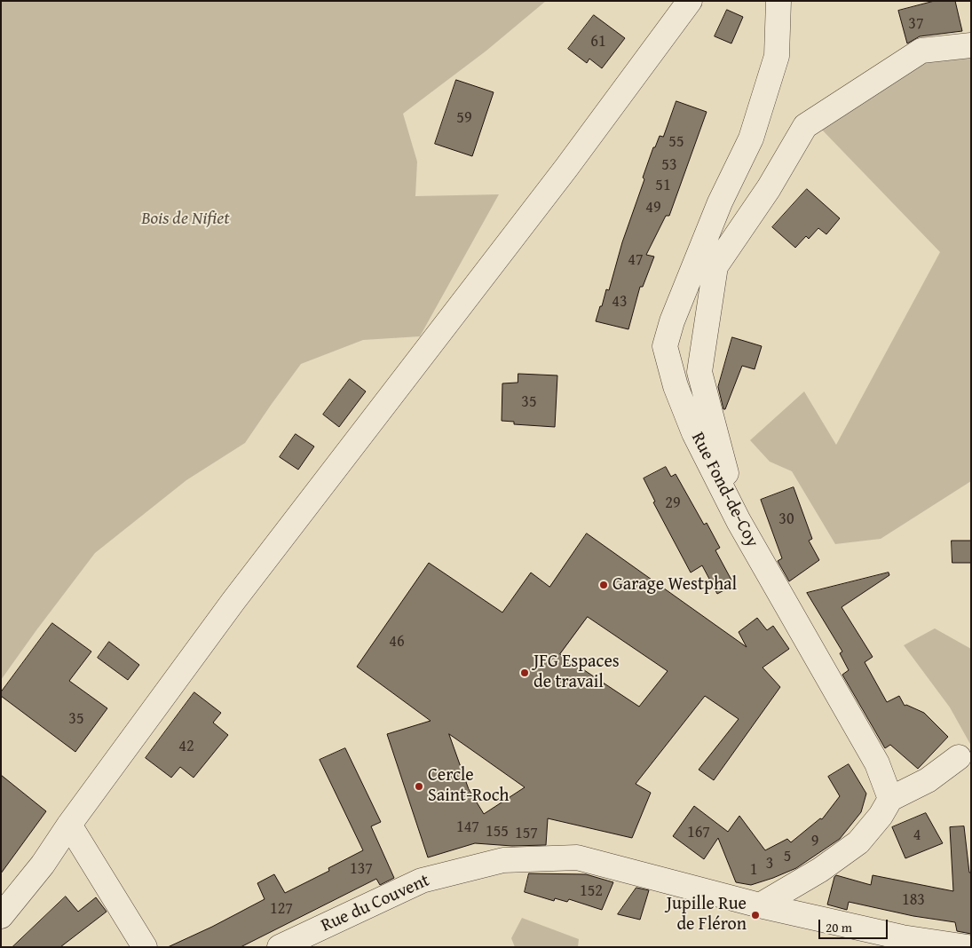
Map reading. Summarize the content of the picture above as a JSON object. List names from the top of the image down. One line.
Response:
{"streets":{"street":["Rue Fond-de-Coy","Rue du Couvent"]},"parks":["Bois de Nifiet"],"places":["Garage Westphal","JFG Espaces de travail","Cercle Saint-Roch","Jupille Rue de Fléron"],"house_numbers":["37","61","59","55","53","51","49","47","43","35","29","30","46","35","42","147","155","167","157","4","9","5","3","137","1","152","183","127"],"scale_bar":"20 m"}
